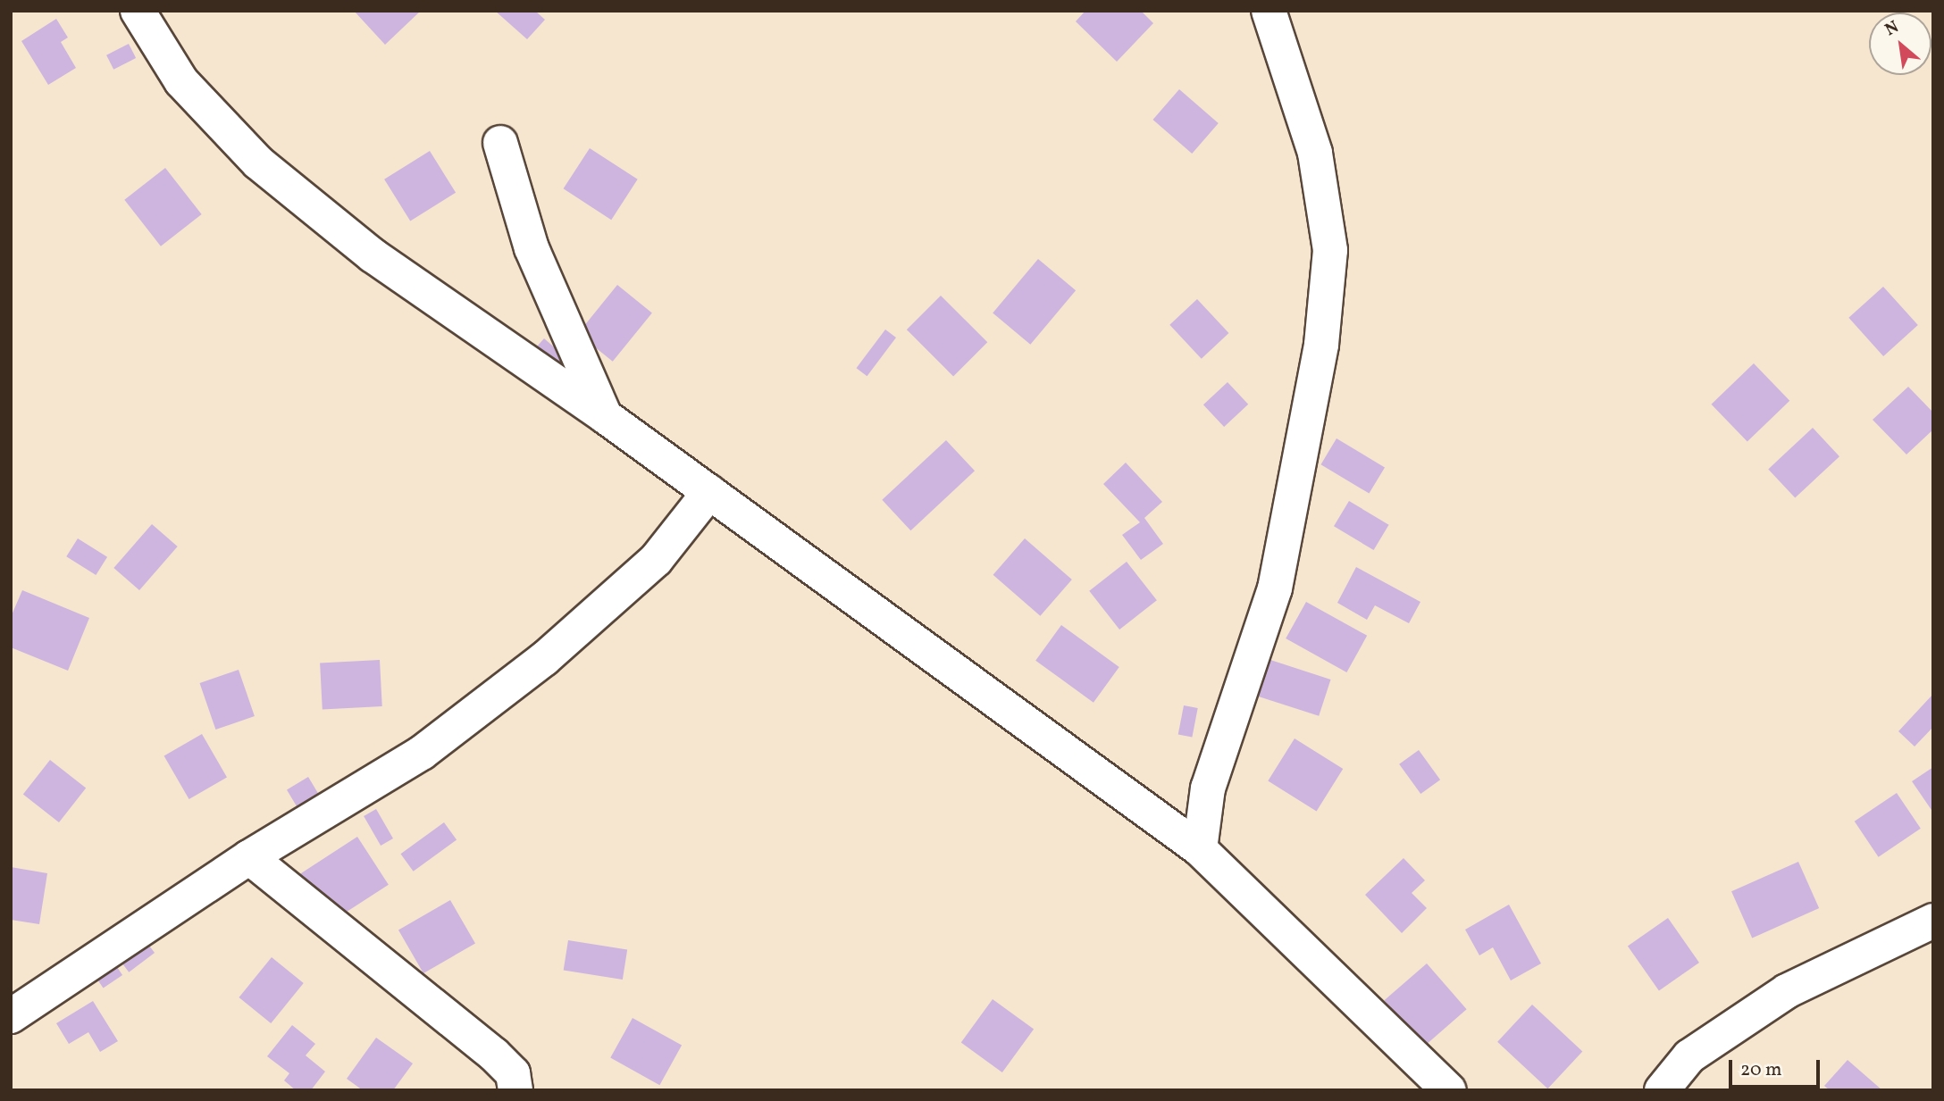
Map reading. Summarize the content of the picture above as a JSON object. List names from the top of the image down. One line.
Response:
{"scale_bar":"20 m","north":"top left"}
